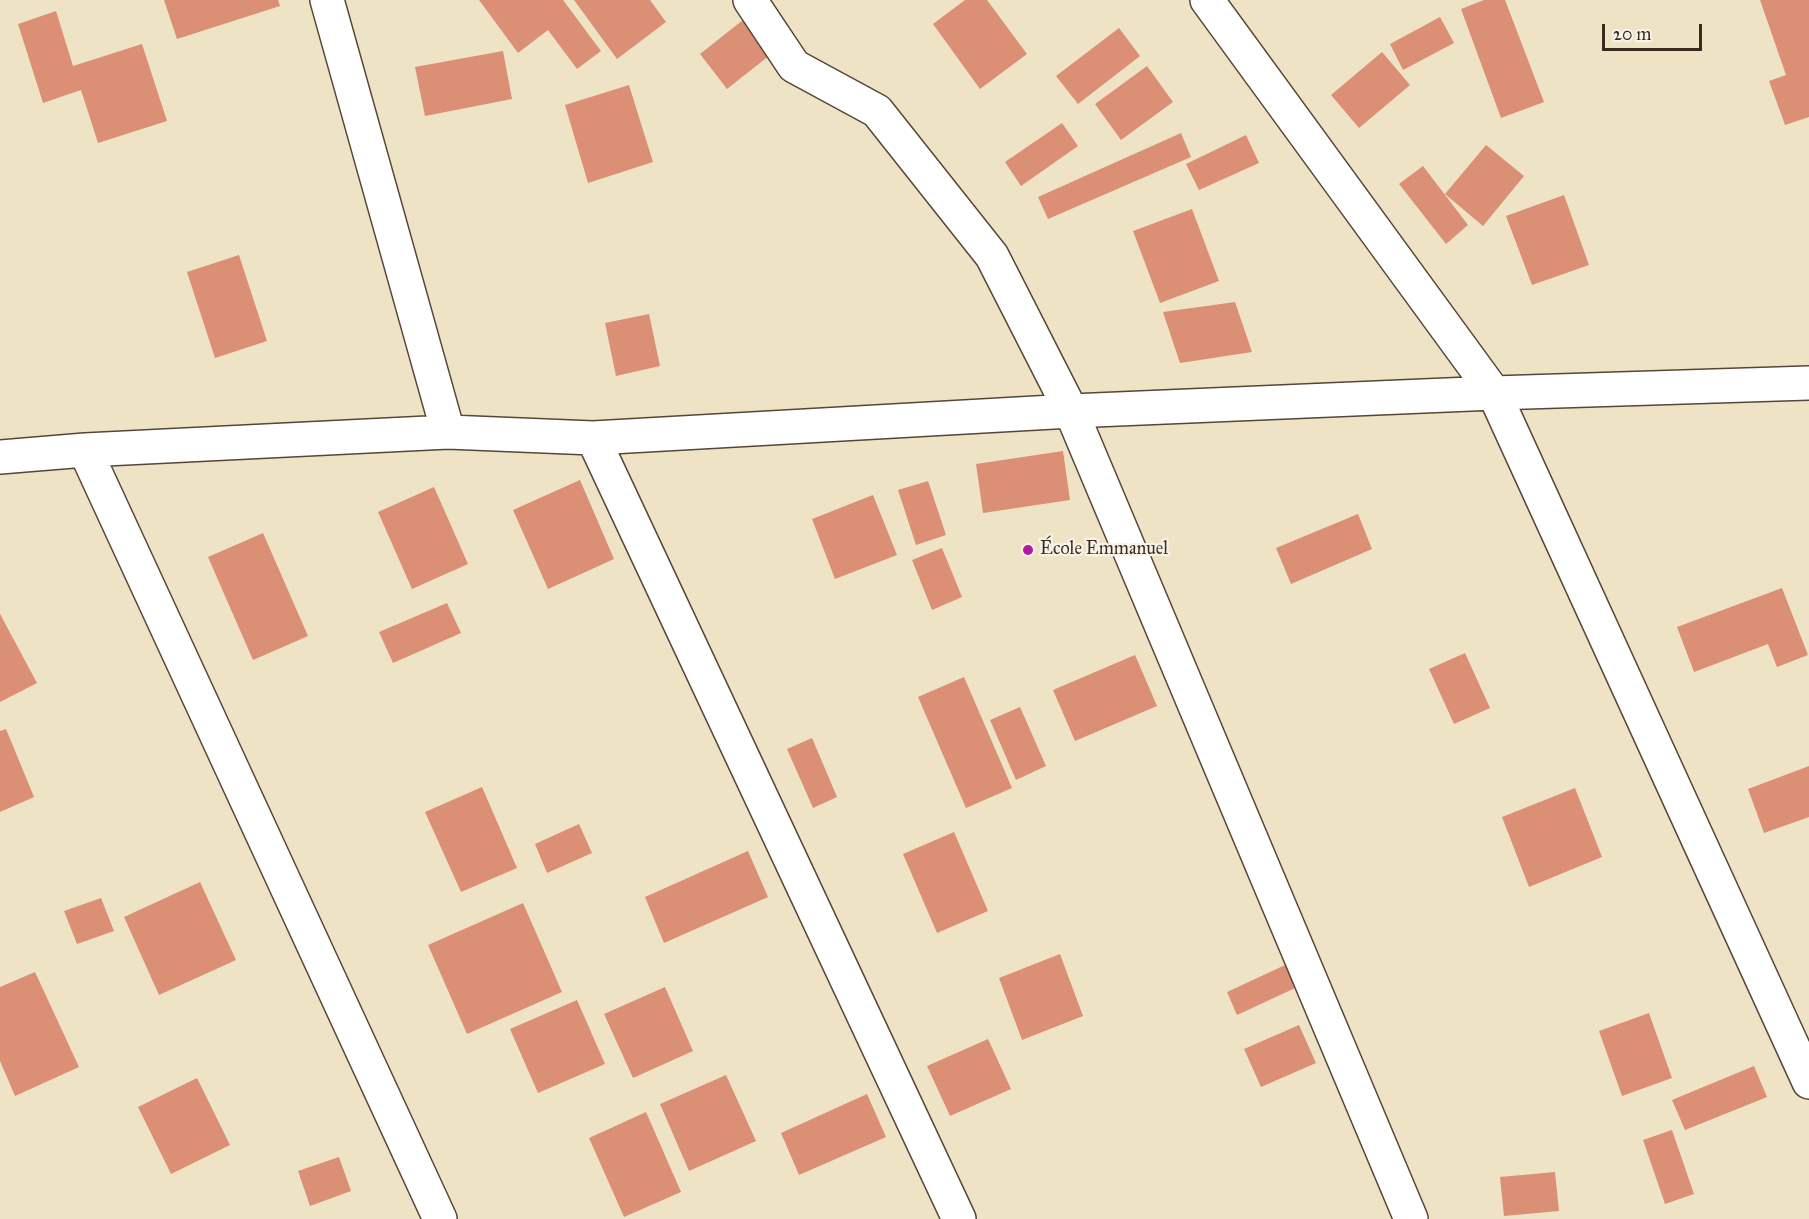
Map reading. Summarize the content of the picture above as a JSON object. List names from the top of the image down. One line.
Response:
{"places":["École Emmanuel"],"scale_bar":"20 m"}
